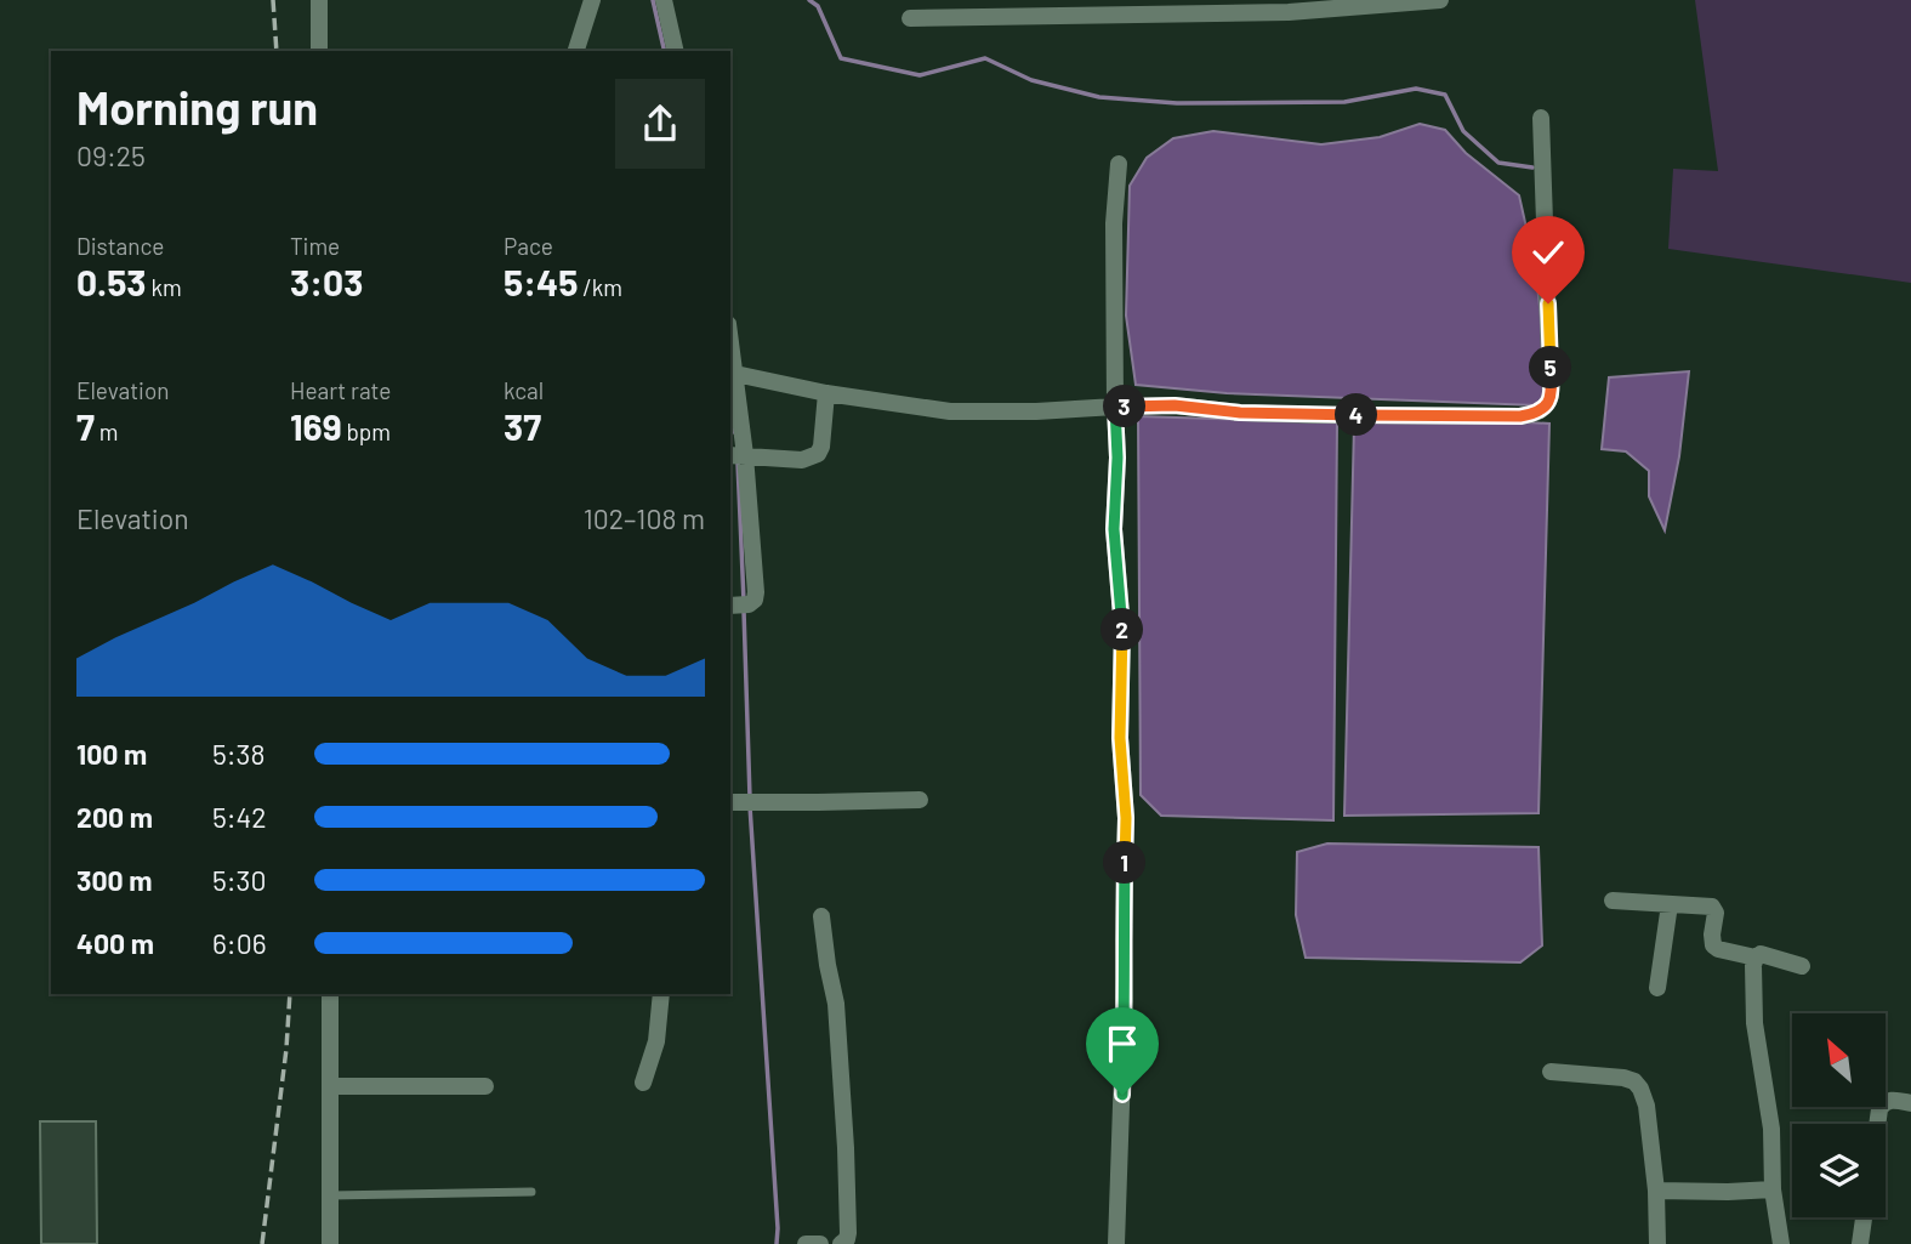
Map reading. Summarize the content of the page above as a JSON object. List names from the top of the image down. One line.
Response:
{"north":"top left","page":{"heading":["Morning run","09:25"],"stats":[["Distance","0.53 km"],["Time","3:03"],["Pace","5:45 /km"],["Elevation","7 m"],["Heart rate","169 bpm"],["kcal","37"]],"pins":["5","3","4","2","1"],"chart":["Elevation","102–108 m"],"list":[{"name":"100 m","note":"5:38"},{"name":"200 m","note":"5:42"},{"name":"300 m","note":"5:30"},{"name":"400 m","note":"6:06"}]}}
